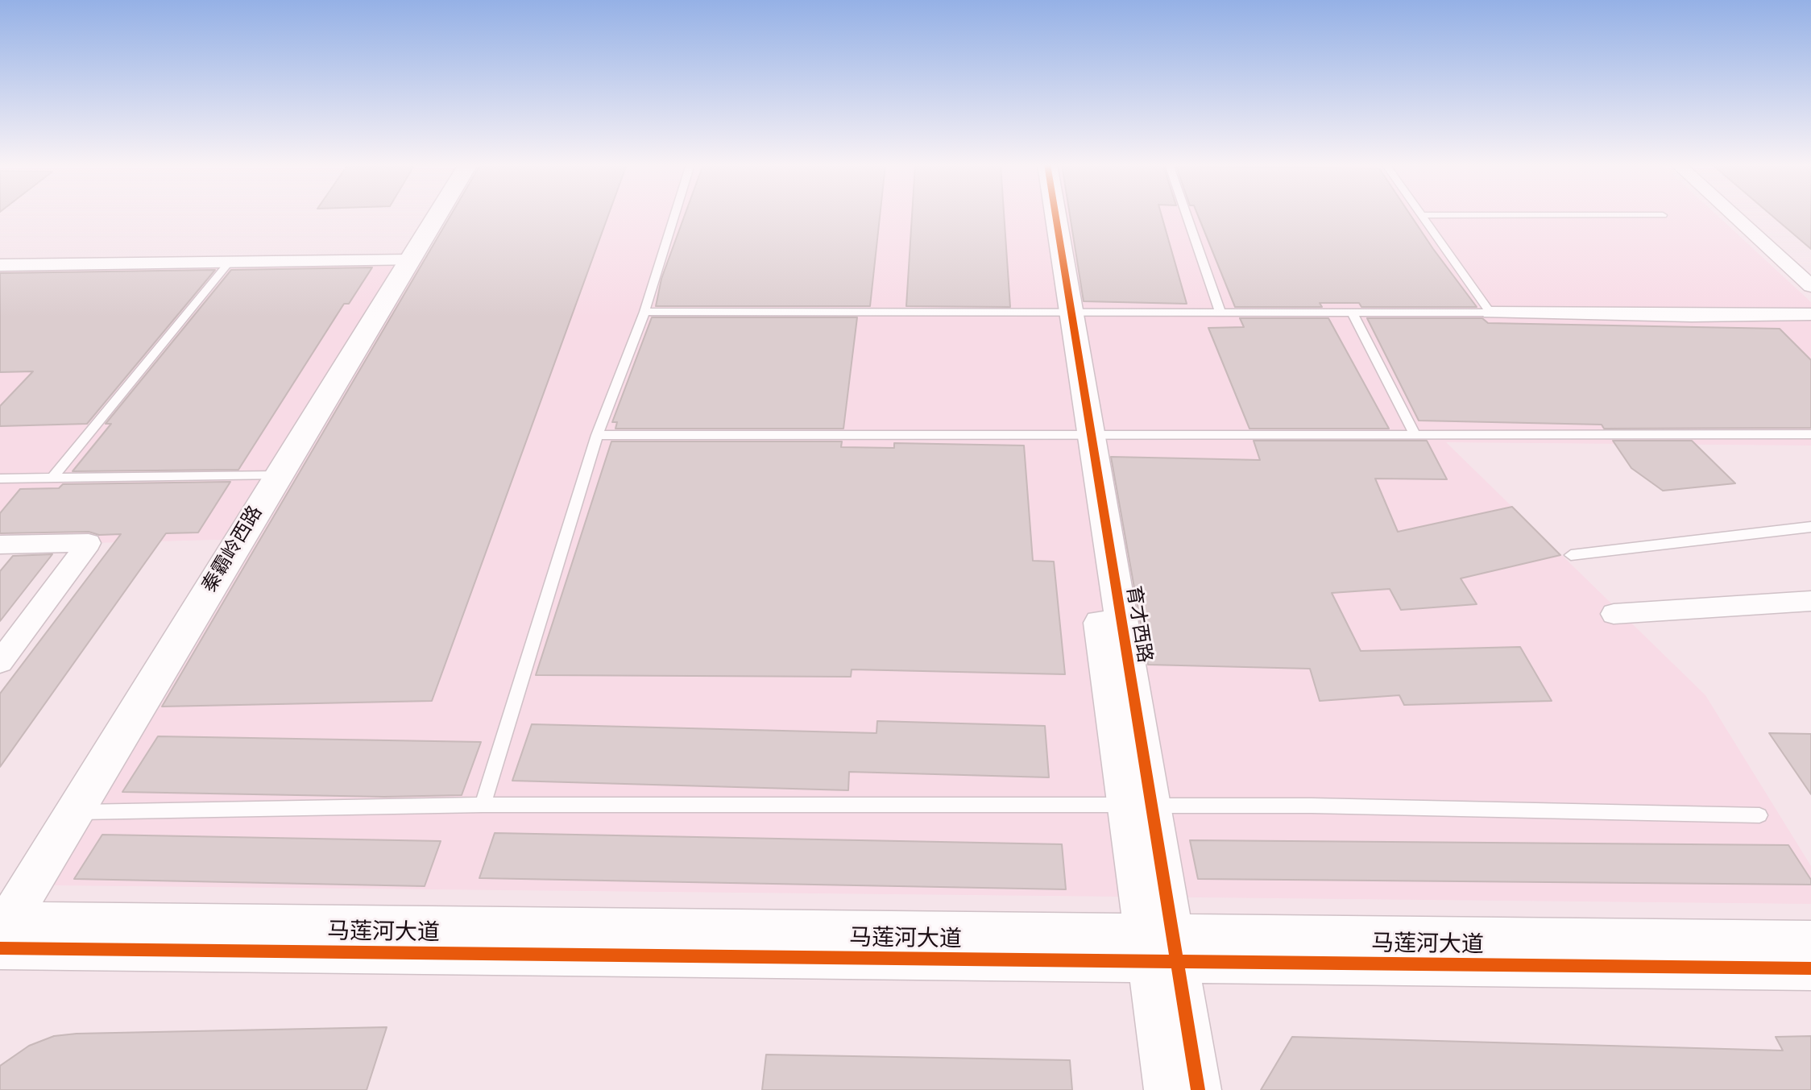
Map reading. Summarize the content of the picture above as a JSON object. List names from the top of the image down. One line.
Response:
{"streets":{"street":["秦霸岭西路","育才西路","马莲河大道"]},"crossings":[["秦霸岭西路","马莲河大道"],["育才西路","马莲河大道"]]}
